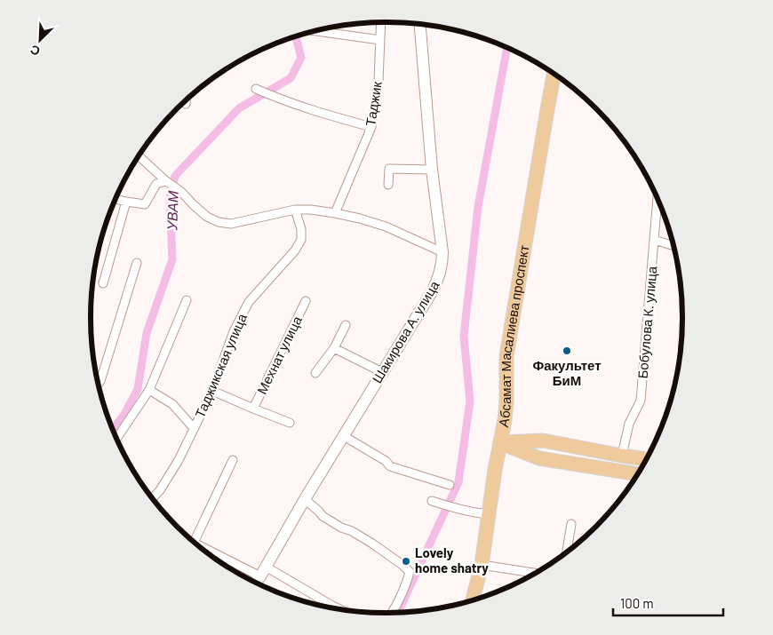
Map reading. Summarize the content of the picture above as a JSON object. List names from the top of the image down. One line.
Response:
{"streets":{"main road":["Шакирова А. улица","Абсамат Масалиева проспект"],"street":["Таджик","Бобулова К. улица","Мехнат улица","Таджикская улица"]},"water":["УВАМ"],"places":["Факультет БиМ","Lovely home shatry"],"scale_bar":"100 m","north":"bottom left"}
